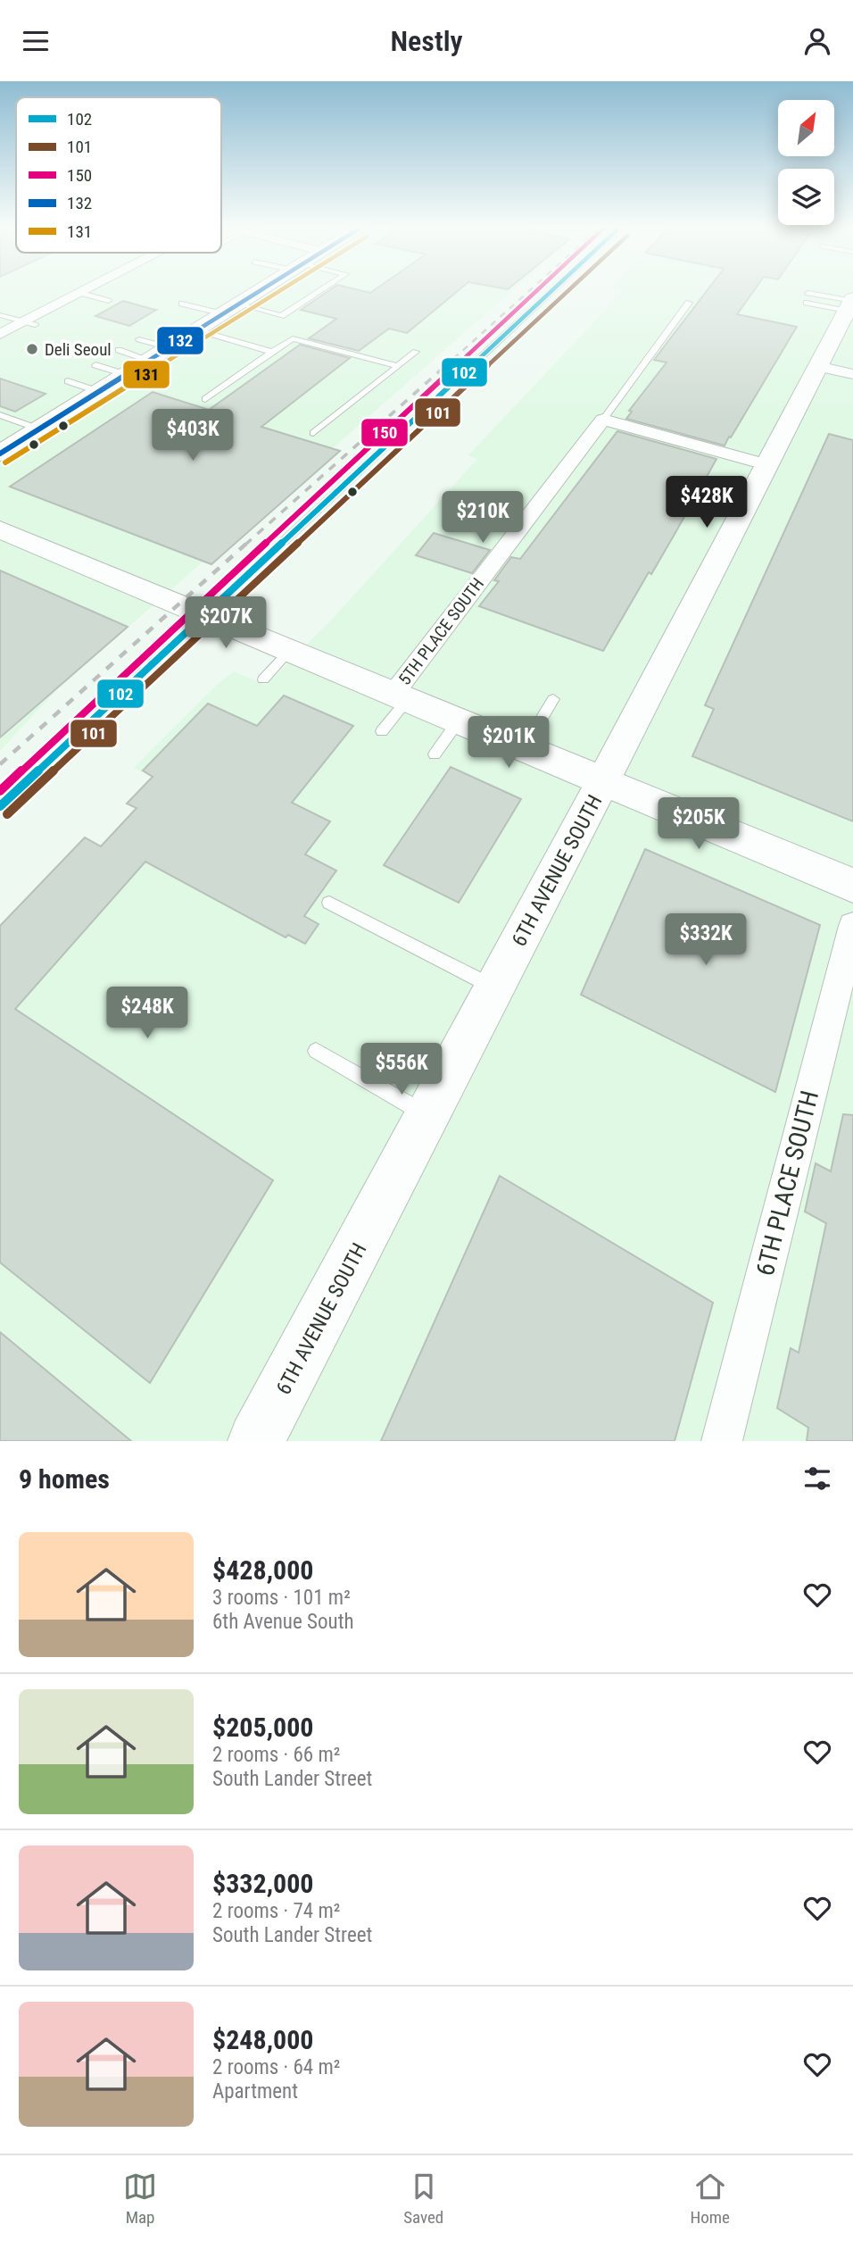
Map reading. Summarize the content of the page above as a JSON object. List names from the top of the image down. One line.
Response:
{"streets":{"main road":["6TH AVENUE SOUTH"],"street":["5TH PLACE SOUTH","6TH PLACE SOUTH"]},"places":["Deli Seoul"],"lines":["transit line 102","transit line 101","transit line 150","transit line 132","transit line 131"],"legend":["102","101","150","132","131"],"north":"top right","page":{"header":"Nestly","price":["$403K","$428K","$210K","$207K","$201K","$205K","$332K","$248K","$556K"],"heading":"9 homes","list":[{"name":"$428,000","note":"3 rooms · 101 m² · 6th Avenue South"},{"name":"$205,000","note":"2 rooms · 66 m² · South Lander Street"},{"name":"$332,000","note":"2 rooms · 74 m² · South Lander Street"},{"name":"$248,000","note":"2 rooms · 64 m² · Apartment"}],"tabs":["Map","Saved","Home"]}}
